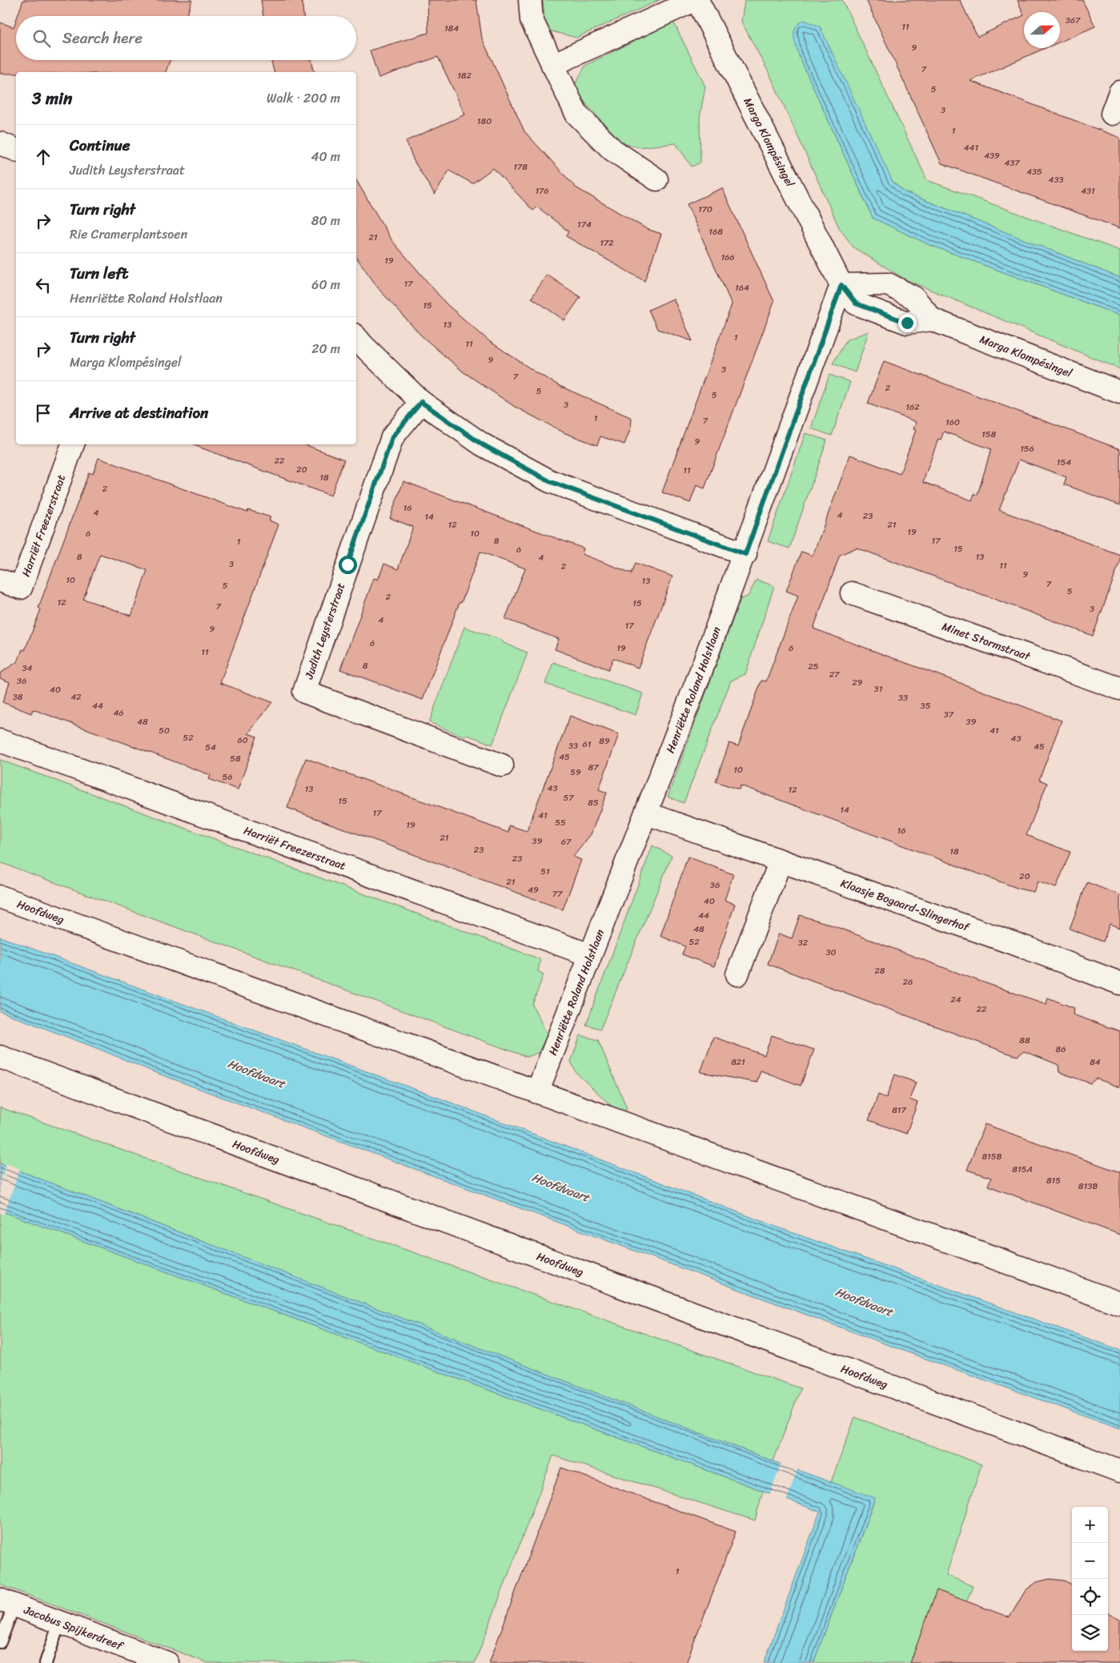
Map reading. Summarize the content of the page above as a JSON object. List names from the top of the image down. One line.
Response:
{"streets":{"street":["Marga Klompésingel","Harriët Freezerstraat","Judith Leysterstraat","Minet Stormstraat","Henriëtte Roland Holstlaan","Klaasje Bogaard-Slingerhof","Hoofdweg","Jacobus Spijkerdreef"]},"crossings":[["Marga Klompésingel","Henriëtte Roland Holstlaan"],["Harriët Freezerstraat","Henriëtte Roland Holstlaan"],["Henriëtte Roland Holstlaan","Klaasje Bogaard-Slingerhof"],["Henriëtte Roland Holstlaan","Hoofdweg"]],"water":["Hoofdvaart"],"house_numbers":["367","11","184","9","7","182","5","3","180","1","441","439","437","178","435","433","176","431","170","174","168","21","172","166","19","17","164","15","13","1","11","9","3","7","2","5","5","3","162","1","7","160","158","9","156","22","154","20","11","18","2","16","4","4","23","14","12","21","19","6","10","8","17","1","15","6","8","13","4","3","11","2","9","10","13","7","5","5","2","12","15","7","3","4","17","9","6","19","6","11","8","25","34","27","36","29","31","40","38","42","33","44","35","46","37","48","39","50","41","52","43","60","89","61","33","45","54","45","58","87","10","59","56","43","13","12","57","15","85","14","17","41","55","19","16","21","39","67","23","18","23","51","20","21","36","49","77","40","44","48","52","32","30","28","26","24","22","88","86","821","84","817","815B","815A","815","813B","1"],"north":"right","page":{"search":"Search here","heading":["3 min","Walk · 200 m"],"list":[["Continue","Judith Leysterstraat","40 m"],["Turn right","Rie Cramerplantsoen","80 m"],["Turn left","Henriëtte Roland Holstlaan","60 m"],["Turn right","Marga Klompésingel","20 m"],"Arrive at destination"],"map_buttons":["+","−"]}}
